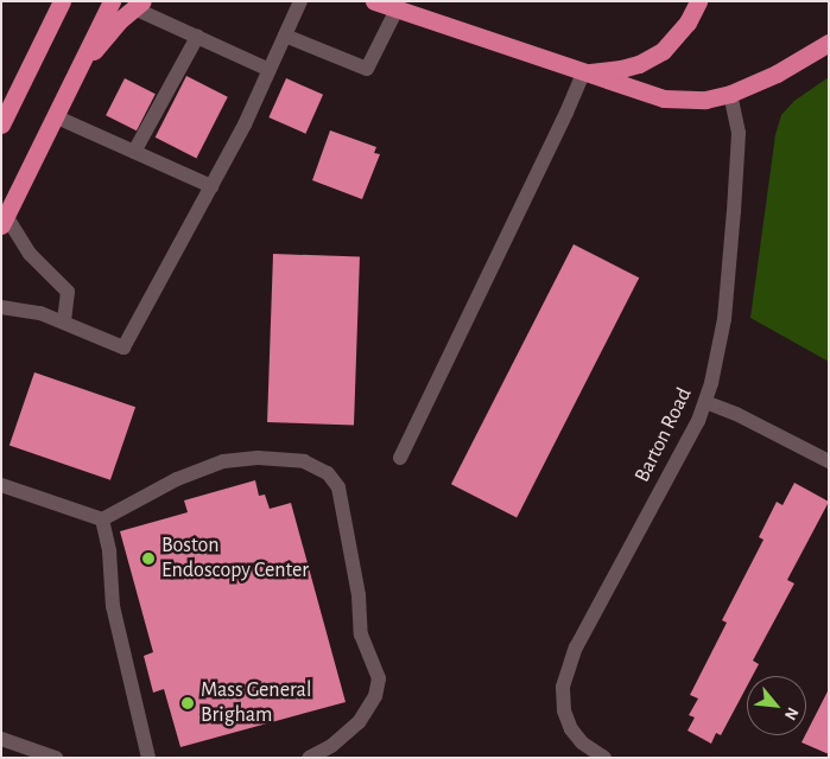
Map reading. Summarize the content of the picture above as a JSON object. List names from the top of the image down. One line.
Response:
{"streets":{"lane":["Barton Road"]},"places":["Boston Endoscopy Center","Mass General Brigham"],"north":"bottom right"}
